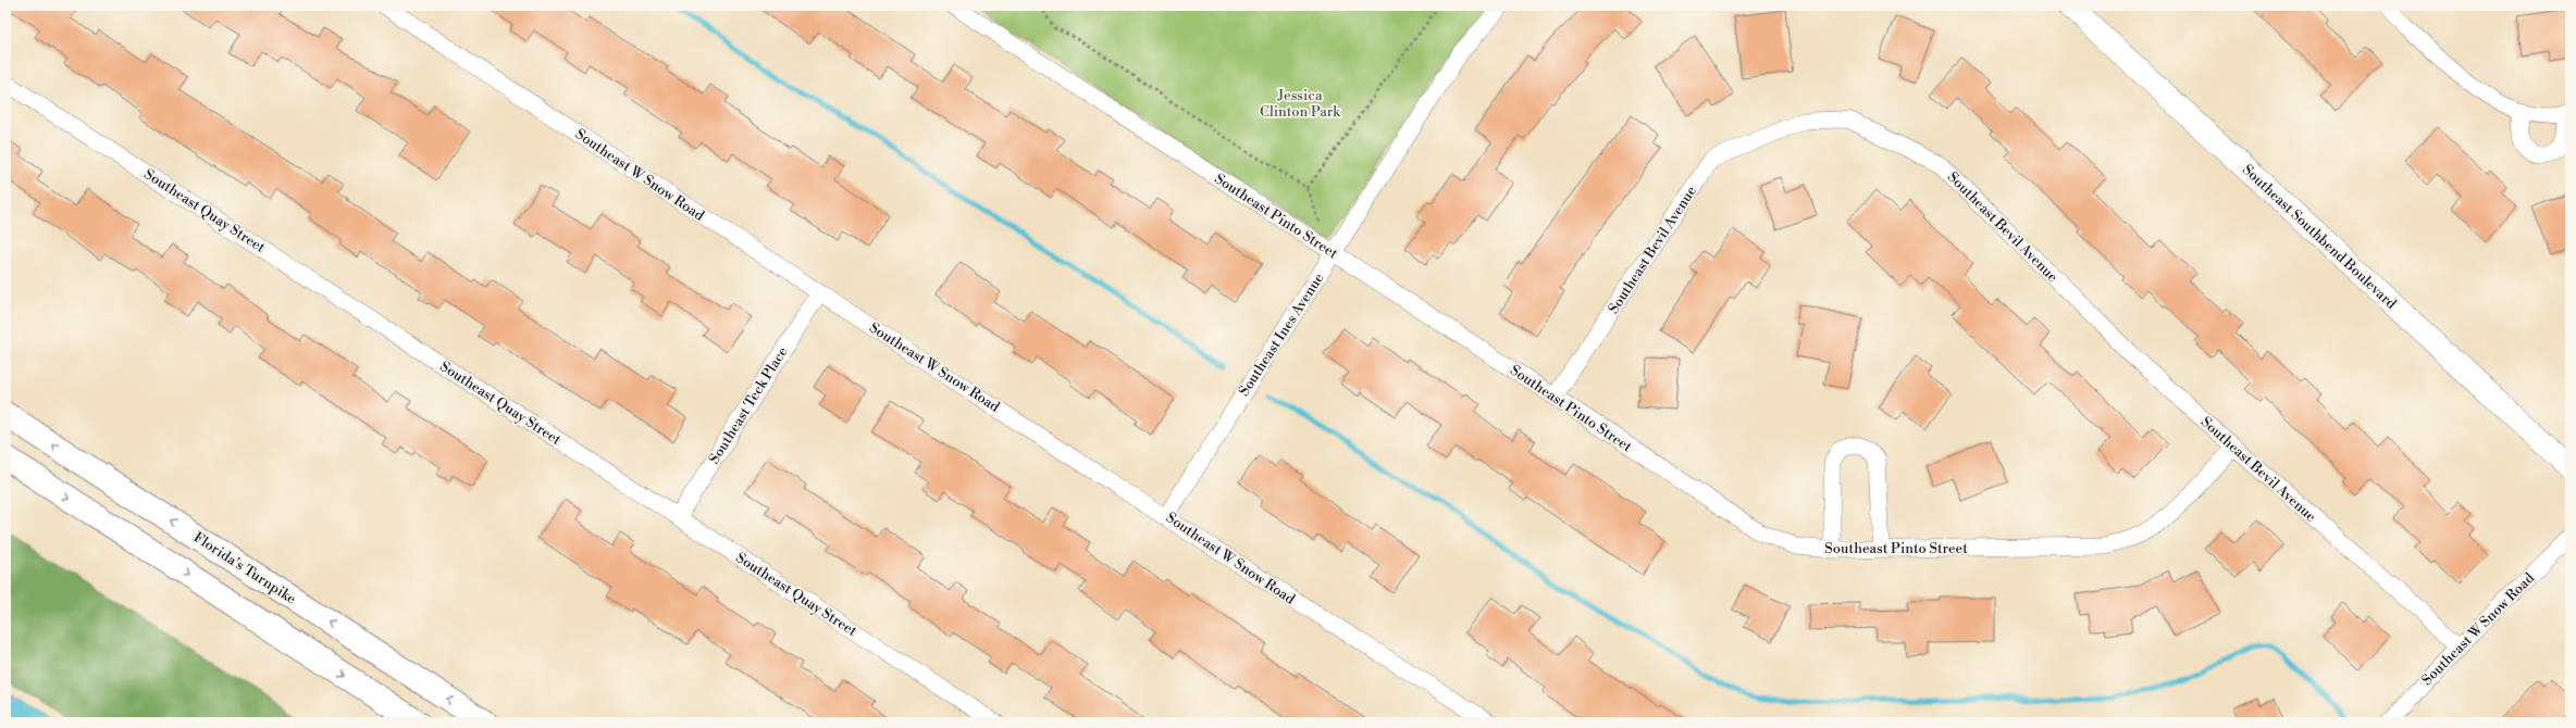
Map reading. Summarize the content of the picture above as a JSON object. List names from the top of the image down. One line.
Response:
{"streets":{"highway":["Florida's Turnpike"],"street":["Southeast W Snow Road","Southeast Quay Street","Southeast Pinto Street","Southeast Bevil Avenue","Southeast Southbend Boulevard","Southeast Ines Avenue","Southeast Teck Place"]},"crossings":[["Southeast W Snow Road","Southeast Bevil Avenue"],["Southeast W Snow Road","Southeast Ines Avenue"],["Southeast W Snow Road","Southeast Teck Place"],["Southeast Quay Street","Southeast Teck Place"],["Southeast Pinto Street","Southeast Bevil Avenue"],["Southeast Pinto Street","Southeast Ines Avenue"]],"parks":["Jessica Clinton Park"]}
